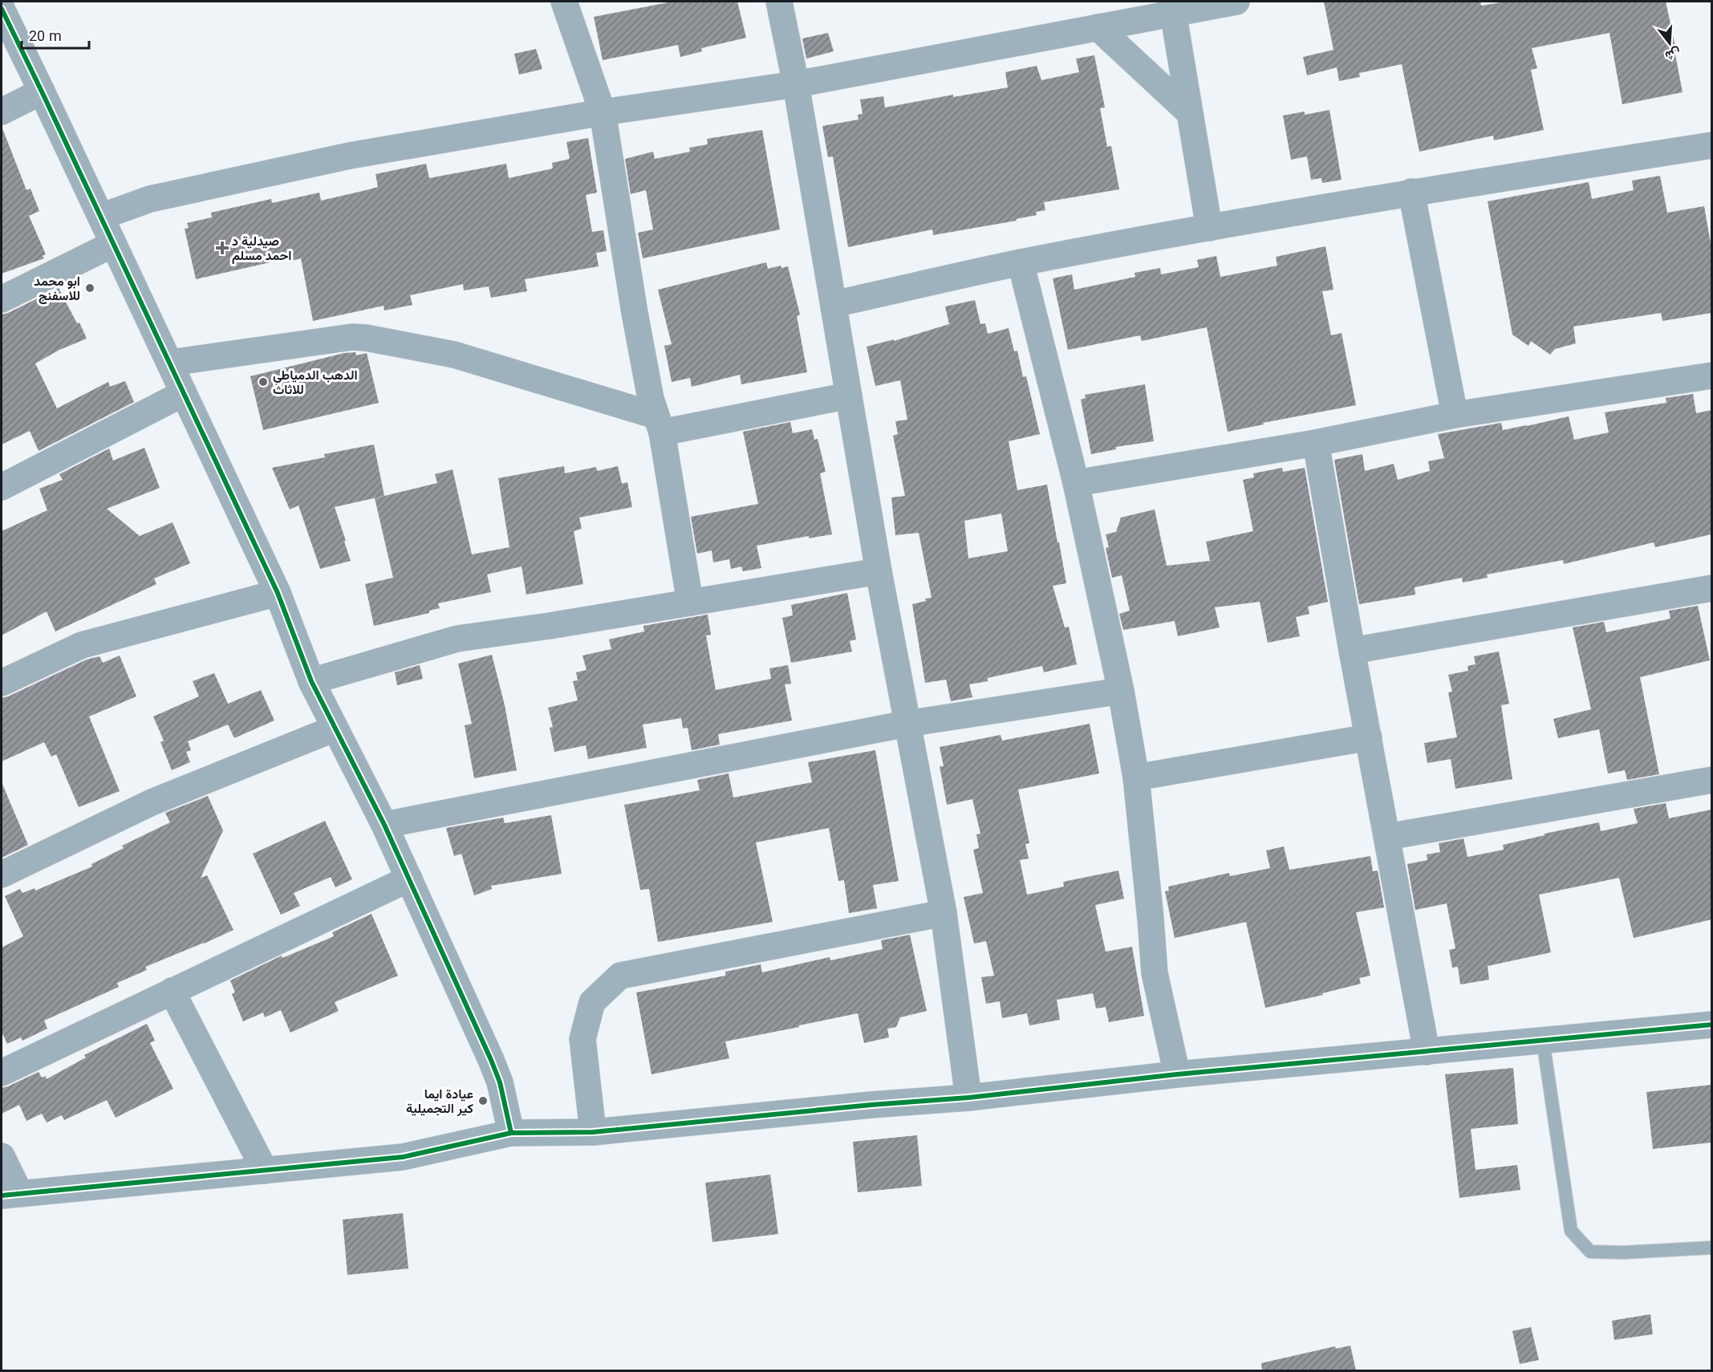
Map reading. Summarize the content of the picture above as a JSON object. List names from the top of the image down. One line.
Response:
{"places":{"health":["صيدلية د احمد مسلم"],"other":["ابو محمد للاسفنج","الدهب الدمياطي للاثاث","عيادة ايما كير التجميلية"]},"scale_bar":"20 m","north":"bottom"}
